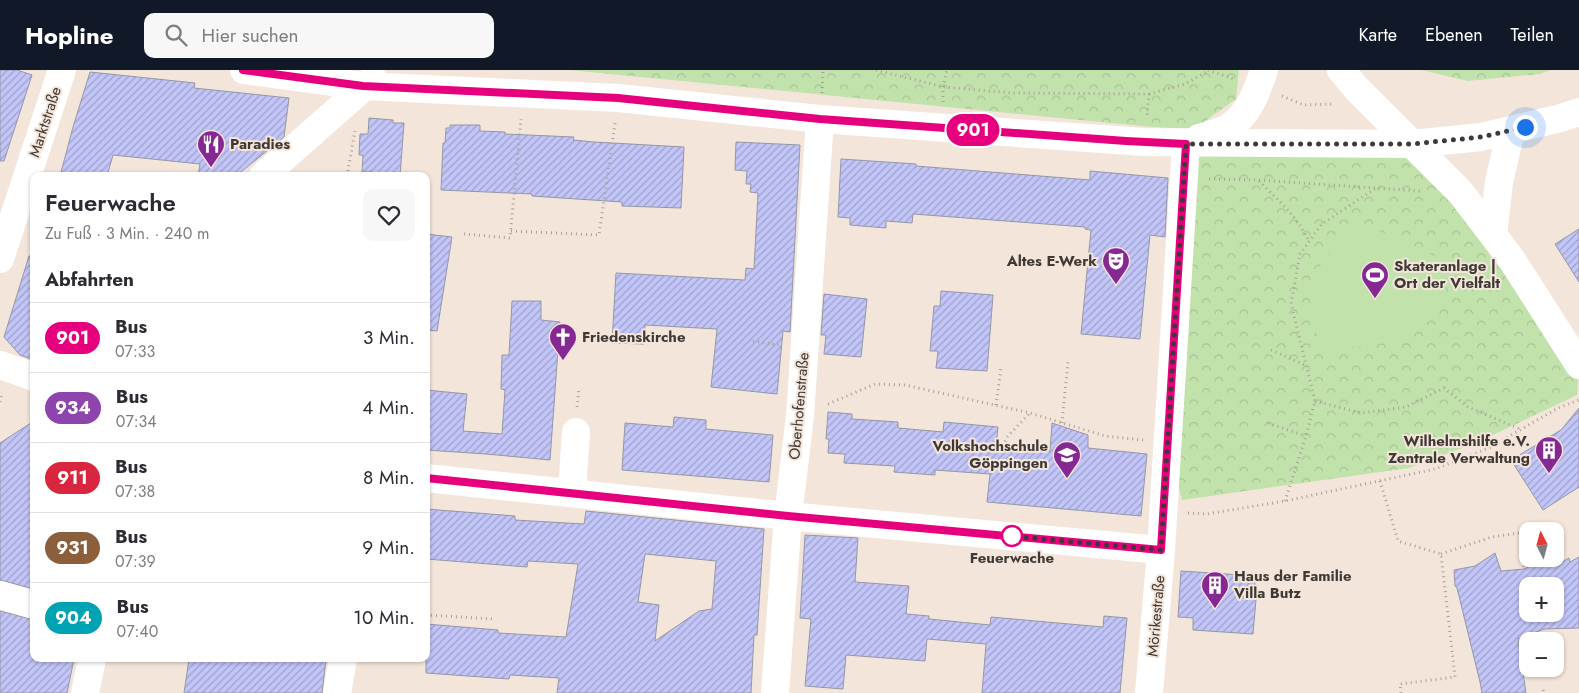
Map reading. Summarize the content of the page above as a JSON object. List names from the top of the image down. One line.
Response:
{"streets":{"street":["Marktstraße","Oberhofenstraße","Mörikestraße"]},"places":{"restaurant":["Paradies"],"theatre":["Altes E-Werk"],"sports":["Skateranlage | Ort der Vielfalt"],"church":["Friedenskirche"],"building":["Wilhelmshilfe e.V. Zentrale Verwaltung","Haus der Familie Villa Butz"],"school or university":["Volkshochschule Göppingen"],"other":["Feuerwache"]},"lines":["bus line 901"],"north":"top","page":{"header":"Hopline","search":"Hier suchen","nav":["Karte","Ebenen","Teilen"],"on_map":"901","heading":[["Feuerwache","Zu Fuß · 3 Min. · 240 m"],"Abfahrten"],"list":[{"mark":"901","name":"Bus","note":"07:33","value":"3 Min."},{"mark":"934","name":"Bus","note":"07:34","value":"4 Min."},{"mark":"911","name":"Bus","note":"07:38","value":"8 Min."},{"mark":"931","name":"Bus","note":"07:39","value":"9 Min."},{"mark":"904","name":"Bus","note":"07:40","value":"10 Min."}],"map_buttons":["+","−"]}}
